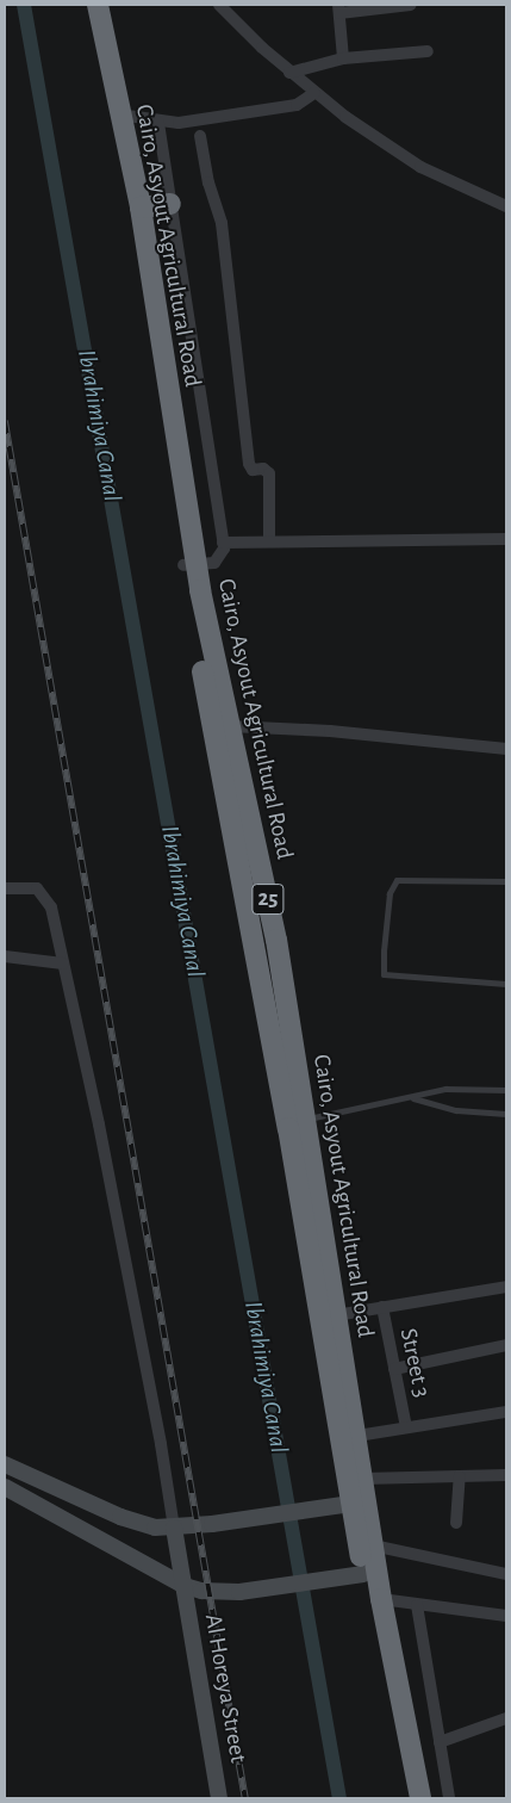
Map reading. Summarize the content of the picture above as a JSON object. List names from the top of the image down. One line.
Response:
{"streets":{"highway":["Cairo, Asyout Agricultural Road","25"],"main road":["Al Horeya Street"],"street":["Street 3"]},"crossings":[["Cairo, Asyout Agricultural Road","Al Horeya Street"]],"water":["Ibrahimiya Canal"]}
